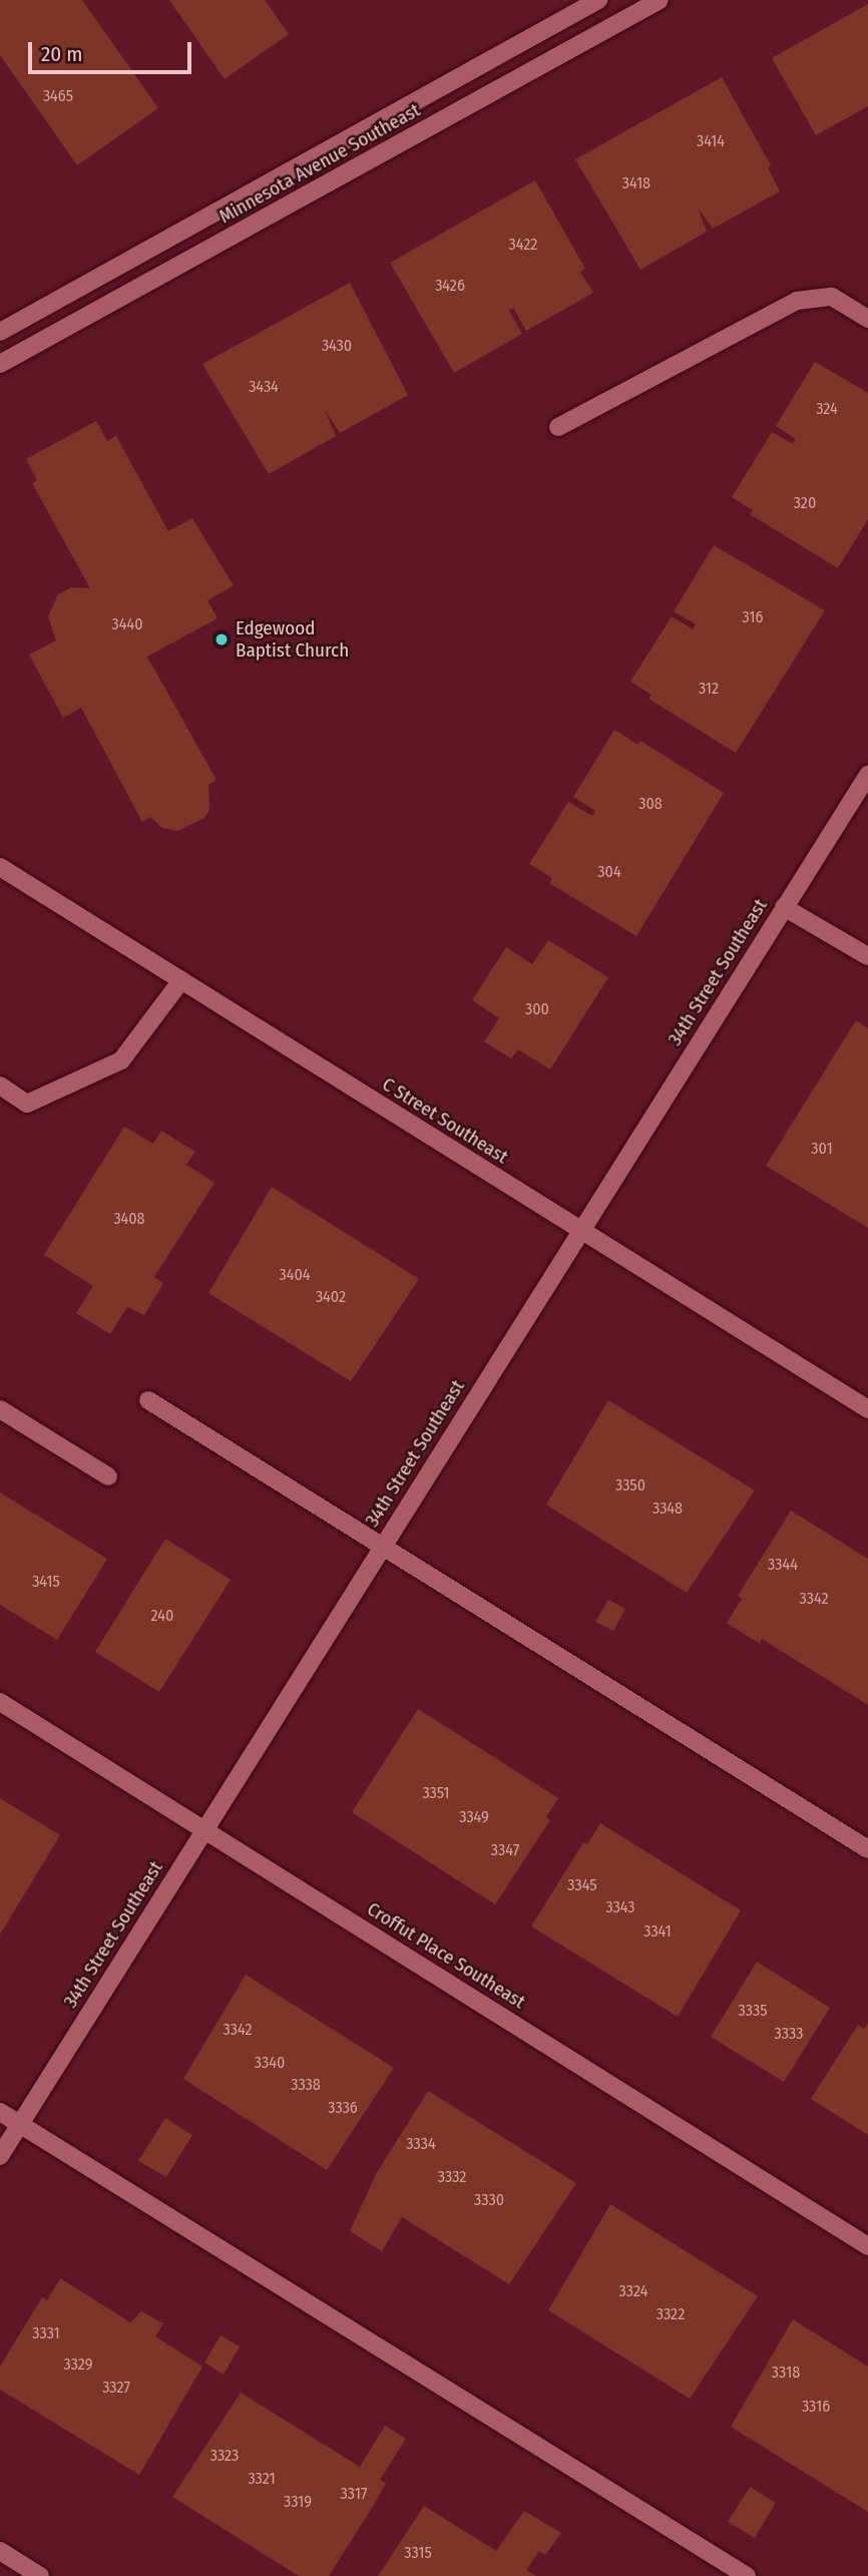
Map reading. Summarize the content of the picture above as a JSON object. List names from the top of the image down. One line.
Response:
{"streets":{"street":["Minnesota Avenue Southeast","34th Street Southeast","C Street Southeast","Croffut Place Southeast"]},"crossings":[["34th Street Southeast","C Street Southeast"],["34th Street Southeast","Croffut Place Southeast"]],"places":["Edgewood Baptist Church"],"house_numbers":["3465","3414","3418","3422","3426","3430","3434","324","320","316","3440","312","308","304","300","301","3408","3404","3402","3350","3348","3344","3415","3342","240","3351","3349","3347","3345","3343","3341","3335","3342","3333","3340","3338","3336","3334","3332","3330","3324","3322","3331","3329","3318","3327","3316","3323","3321","3317","3319","3315"],"scale_bar":"20 m"}
